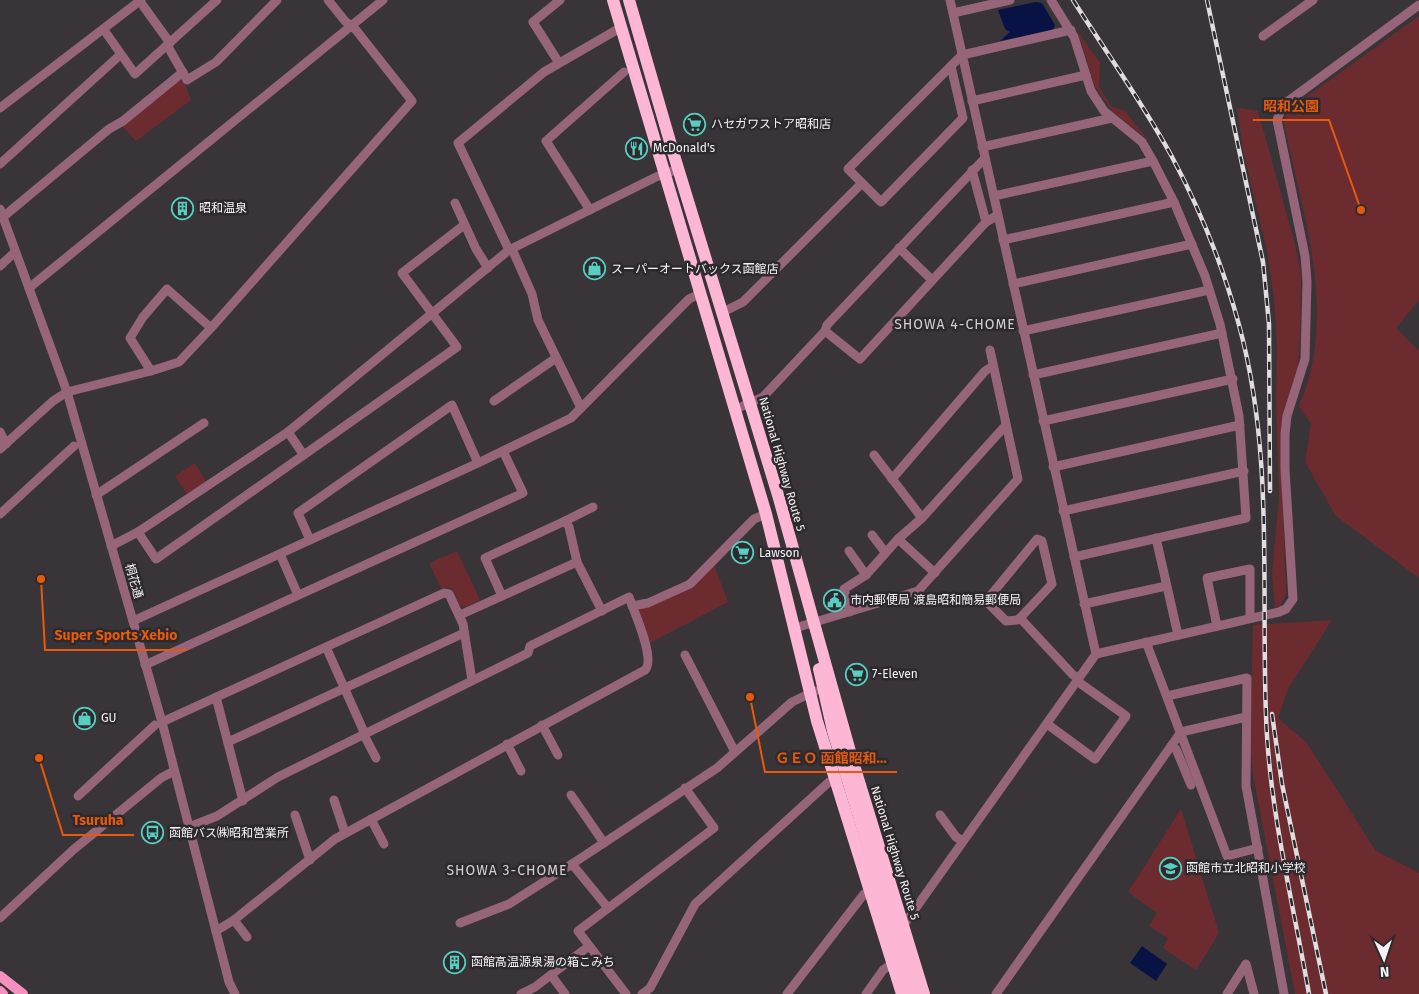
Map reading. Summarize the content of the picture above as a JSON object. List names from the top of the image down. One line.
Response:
{"streets":{"highway":["National Highway Route 5"],"street":["桐花通"]},"districts":["SHOWA 4-CHOME","SHOWA 3-CHOME"],"places":{"supermarket":["ハセガワストア昭和店","Lawson","7-Eleven"],"restaurant":["McDonald's"],"building":["昭和温泉","函館高温源泉湯の箱こみち"],"other":["昭和公園","Super Sports Xebio","ＧＥＯ 函館昭和…","Tsuruha"],"shop":["スーパーオートバックス函館店","GU"],"public building":["市内郵便局 渡島昭和簡易郵便局"],"bus stop":["函館バス㈱昭和営業所"],"school or university":["函館市立北昭和小学校"]},"north":"bottom"}
